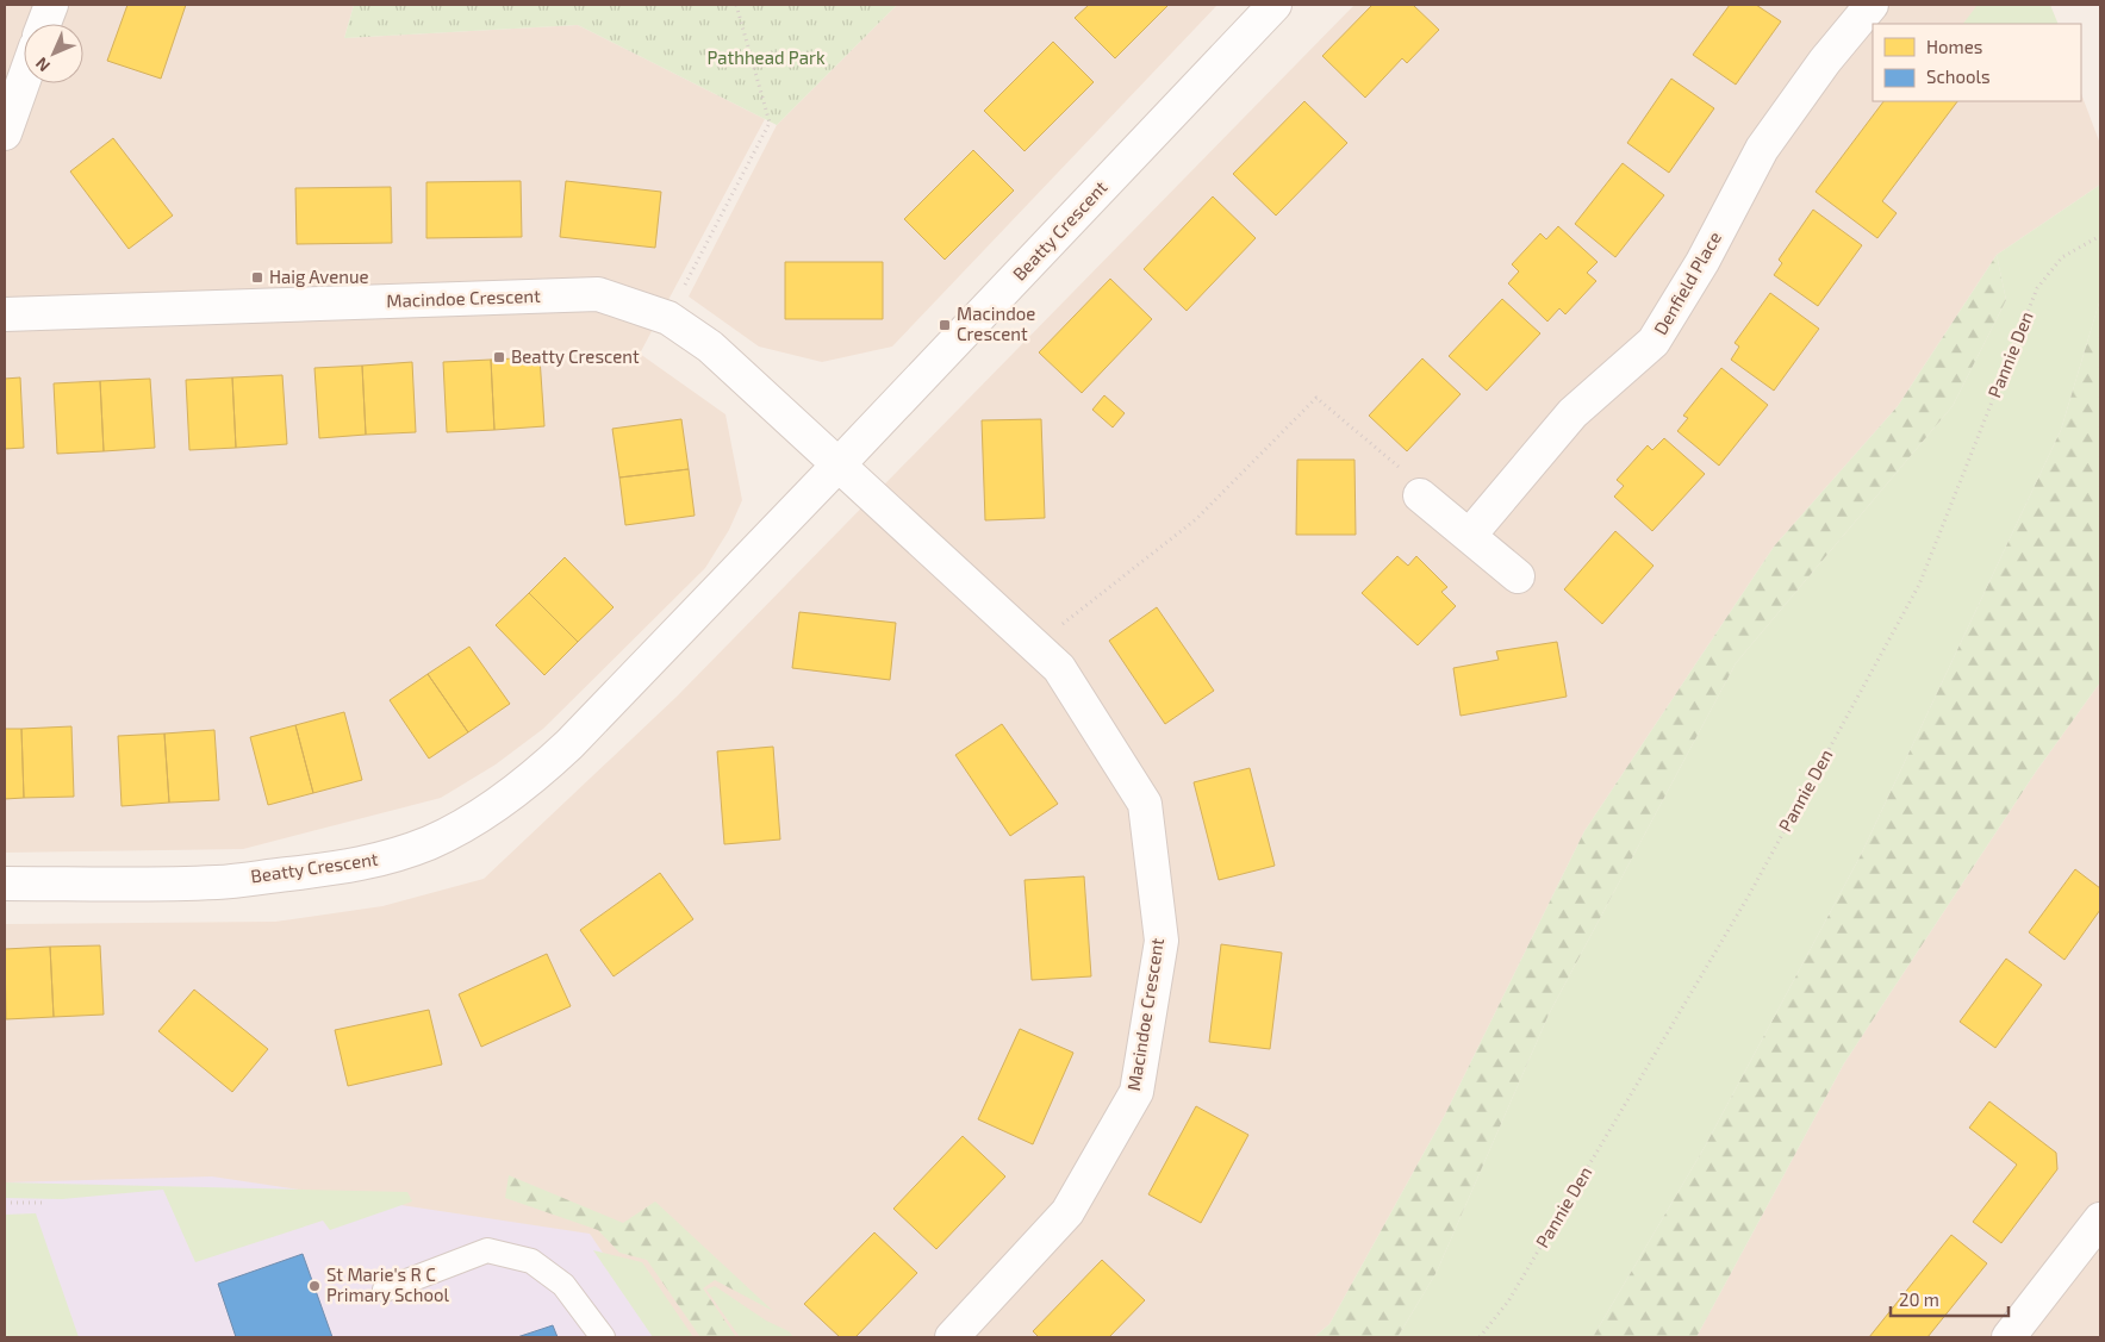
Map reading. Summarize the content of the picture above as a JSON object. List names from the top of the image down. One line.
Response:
{"streets":{"street":["Beatty Crescent","Denfield Place","Macindoe Crescent"],"path":["Pannie Den"]},"crossings":[["Beatty Crescent","Macindoe Crescent"]],"parks":["Pathhead Park"],"places":{"transit":["Haig Avenue","Macindoe Crescent","Beatty Crescent"],"other":["St Marie's R C Primary School"]},"legend":["Homes","Schools"],"scale_bar":"20 m","north":"bottom left"}
